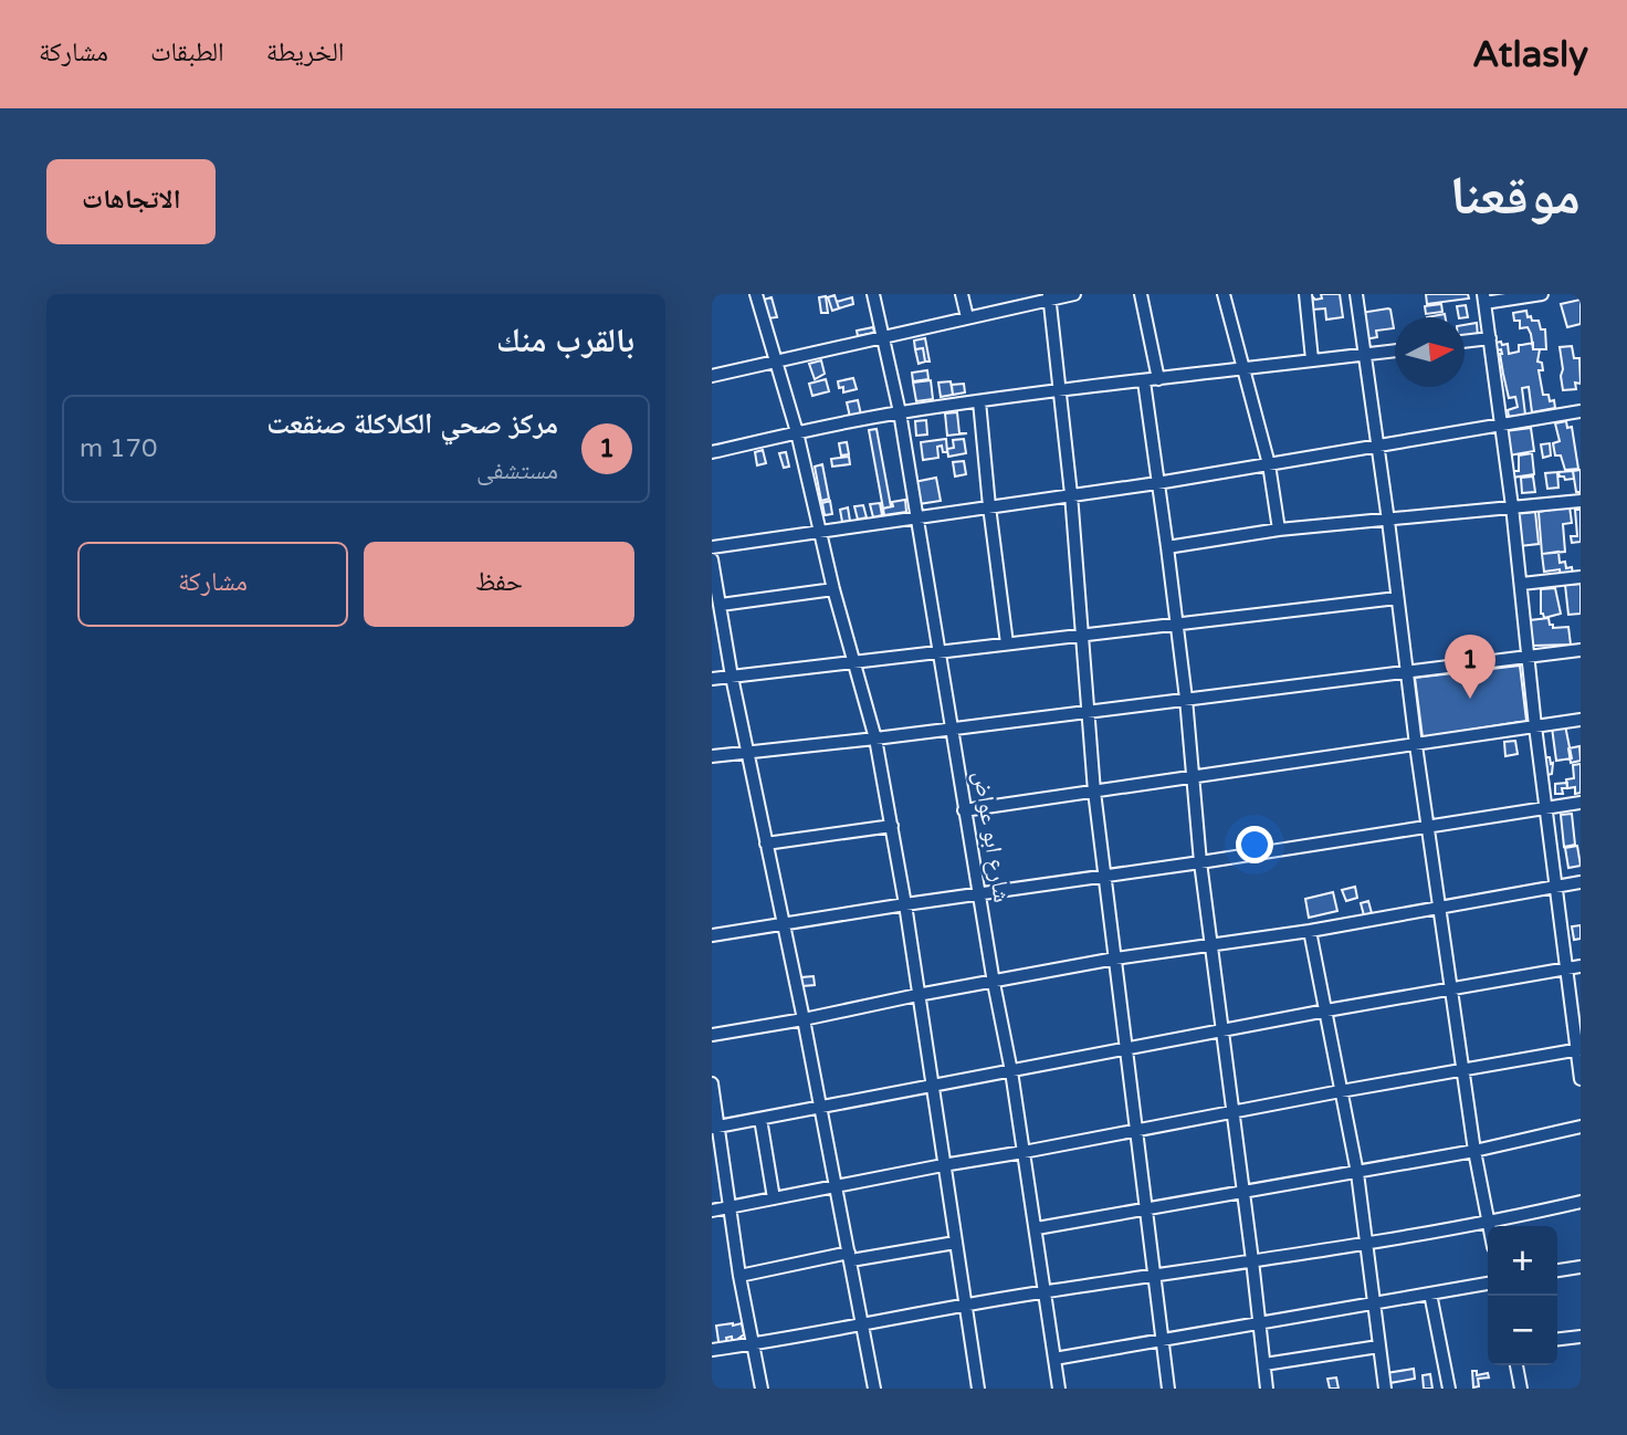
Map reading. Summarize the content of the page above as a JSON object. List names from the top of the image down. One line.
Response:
{"streets":{"street":["شارع ابو عواض"]},"north":"right","page":{"header":"Atlasly","nav":["الخريطة","الطبقات","مشاركة"],"title":"موقعنا","buttons":["الاتجاهات",["حفظ","مشاركة"]],"heading":"بالقرب منك","list":[{"mark":"1","name":"مركز صحي الكلاكلة صنقعت","note":"مستشفى","value":"170 m"}],"pins":"1","map_buttons":["+","−"]}}
